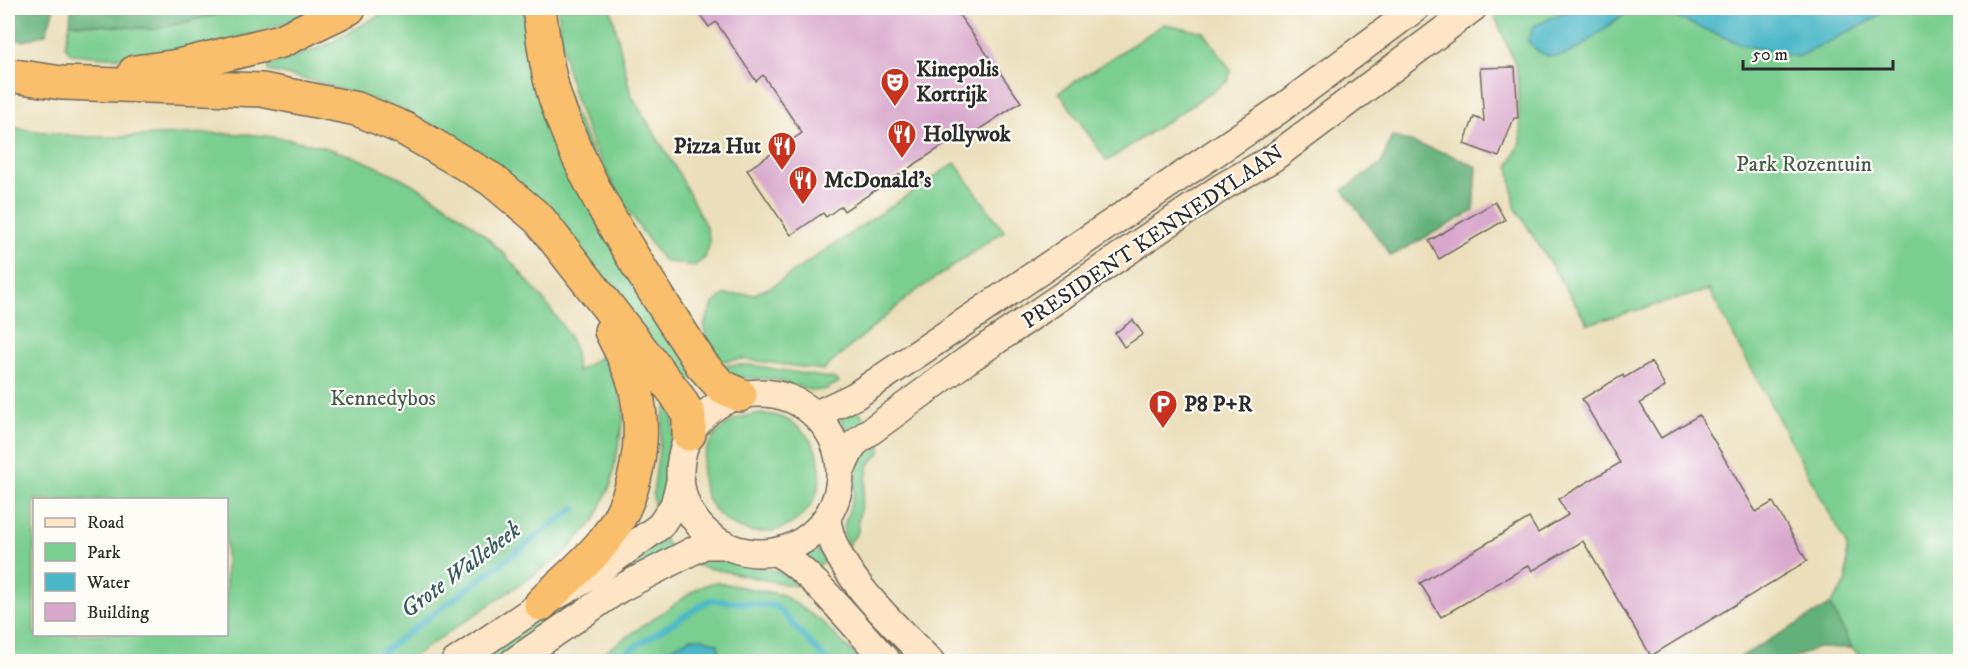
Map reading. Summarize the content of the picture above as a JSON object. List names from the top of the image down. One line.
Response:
{"streets":{"main road":["PRESIDENT KENNEDYLAAN"]},"water":["Grote Wallebeek"],"parks":["Park Rozentuin","Kennedybos"],"places":{"theatre":["Kinepolis Kortrijk"],"restaurant":["Hollywok","Pizza Hut","McDonald's"],"parking":["P8 P+R"]},"legend":["Road","Park","Water","Building"],"scale_bar":"50 m"}
